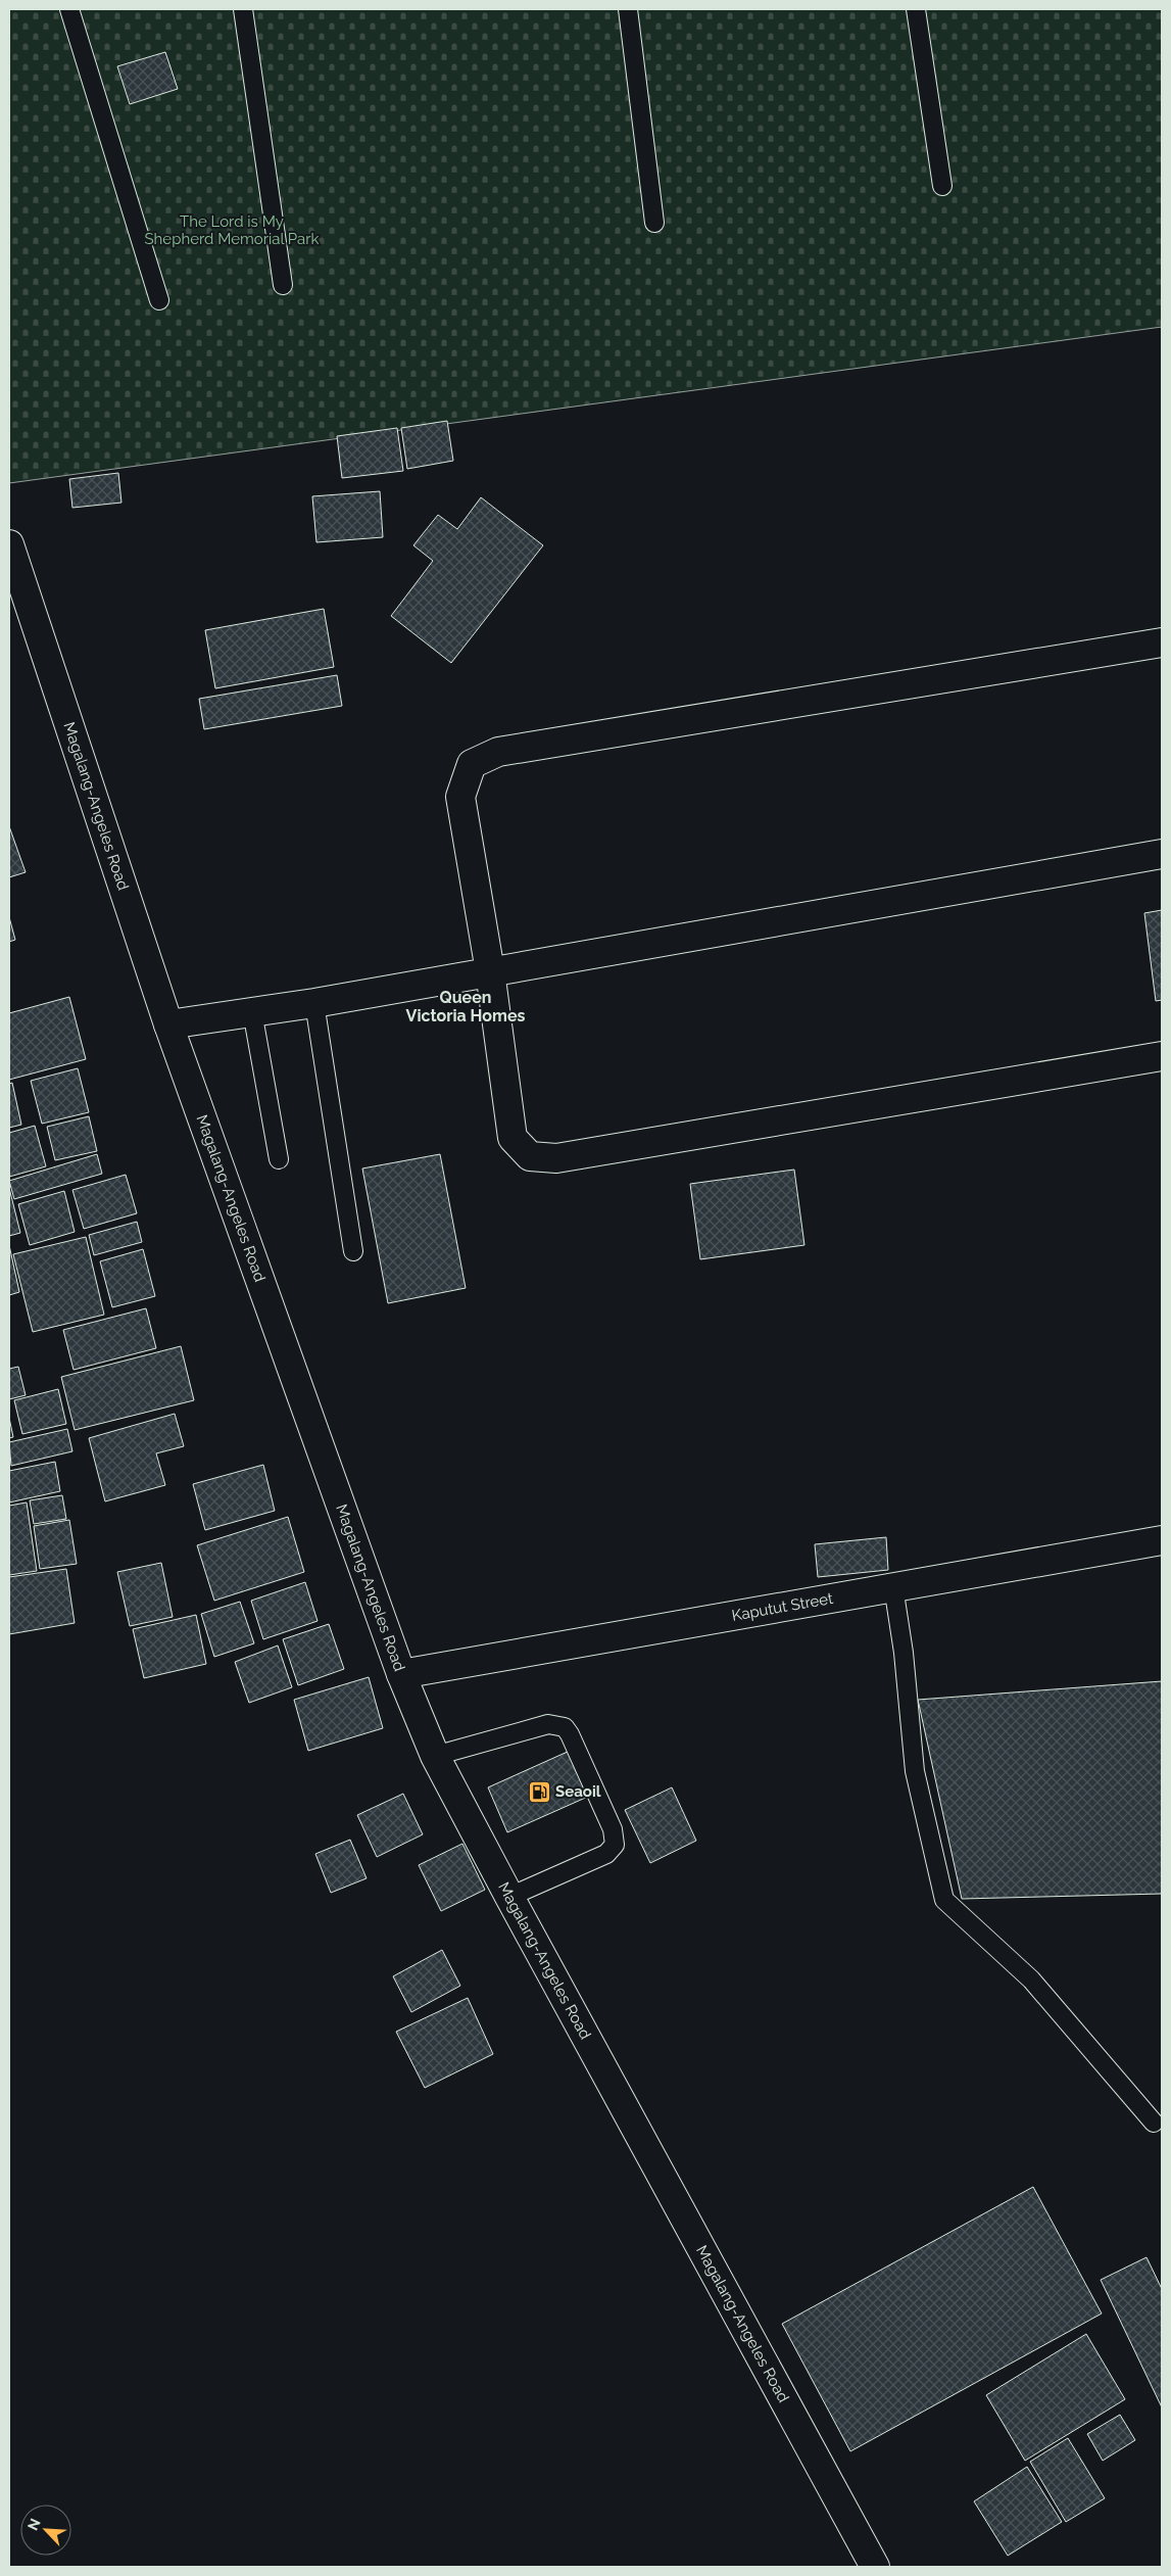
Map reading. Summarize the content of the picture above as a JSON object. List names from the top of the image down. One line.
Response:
{"streets":{"street":["Magalang-Angeles Road","Kaputut Street"]},"crossings":[["Magalang-Angeles Road","Kaputut Street"]],"districts":["Queen Victoria Homes"],"parks":["The Lord is My Shepherd Memorial Park"],"places":{"fuel station":["Seaoil"]},"north":"top left"}
